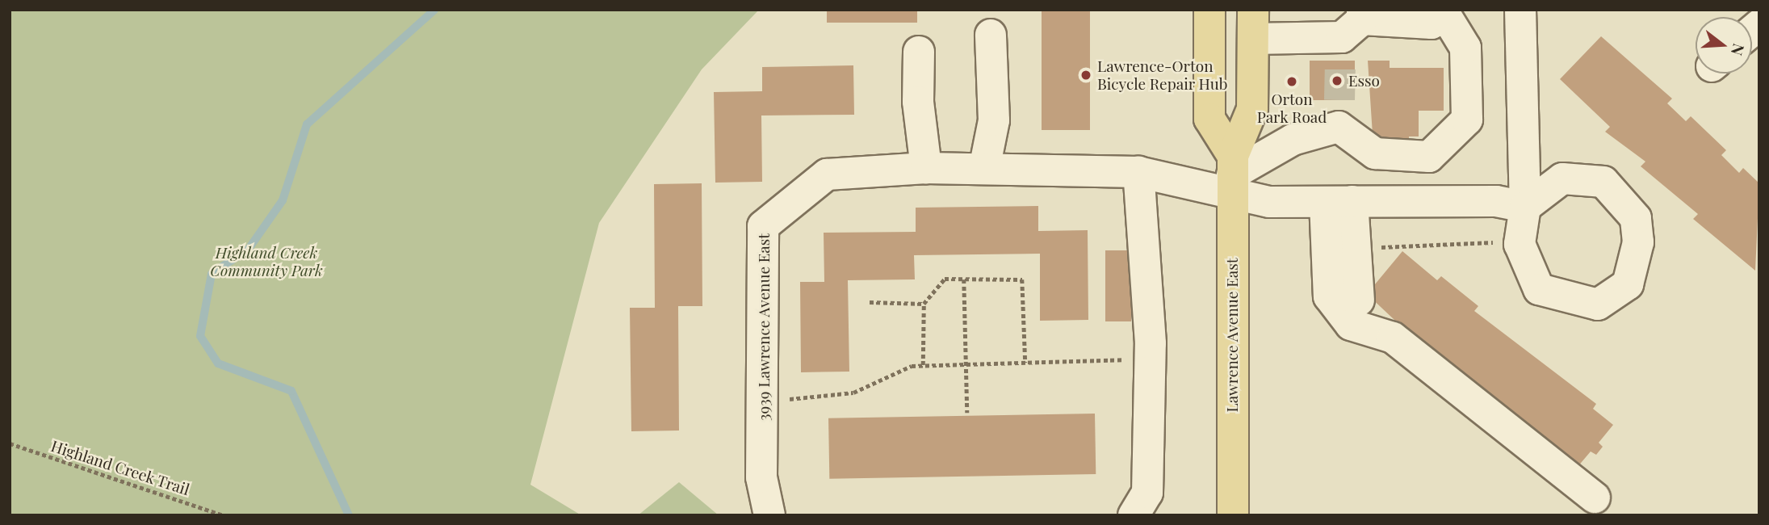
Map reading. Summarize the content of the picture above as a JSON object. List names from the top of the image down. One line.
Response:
{"streets":{"main road":["Lawrence Avenue East"],"street":["3939 Lawrence Avenue East"],"path":["Highland Creek Trail"]},"crossings":[["3939 Lawrence Avenue East","Lawrence Avenue East"]],"parks":["Highland Creek Community Park"],"places":["Lawrence-Orton Bicycle Repair Hub","Esso","Orton Park Road"],"north":"right"}
